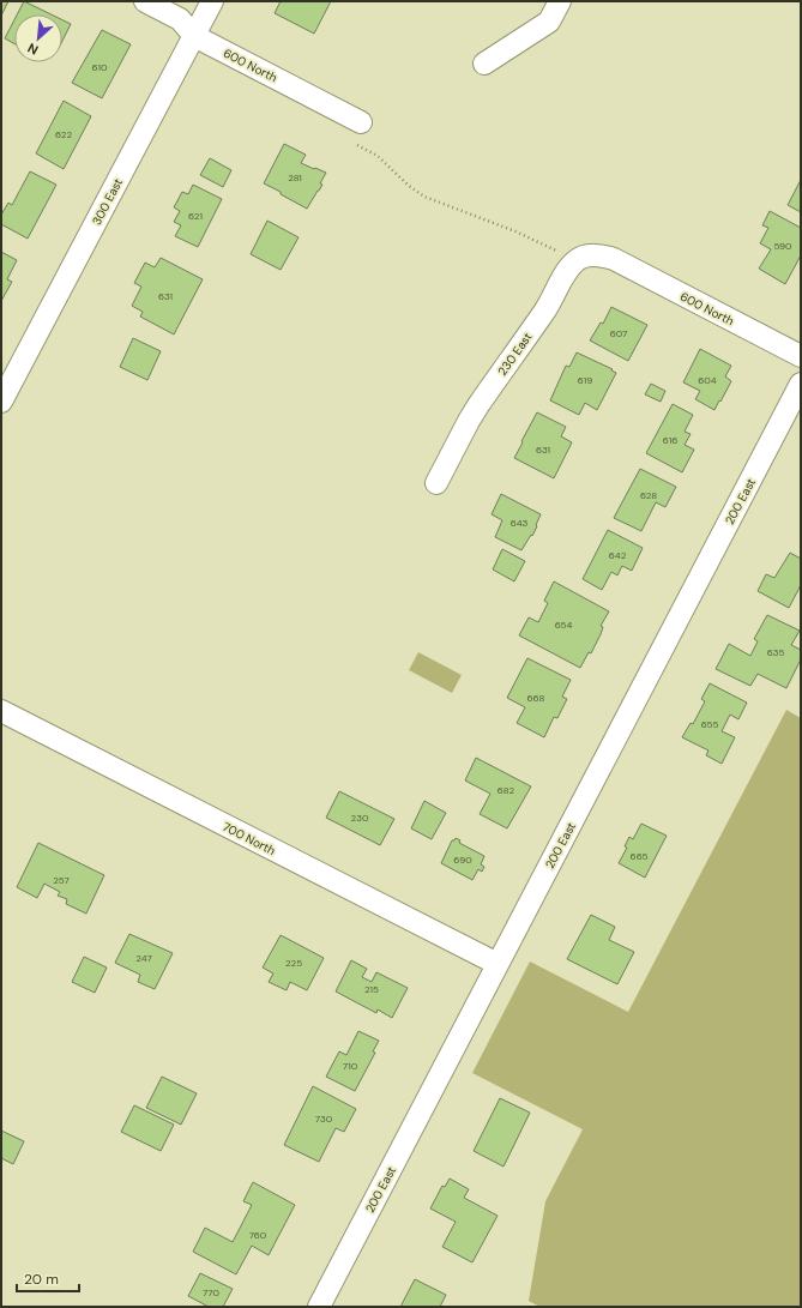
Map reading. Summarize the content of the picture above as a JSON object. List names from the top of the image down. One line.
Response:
{"streets":{"street":["600 North","300 East","230 East","200 East","700 North"]},"crossings":[["600 North","300 East"],["600 North","230 East"],["200 East","700 North"]],"house_numbers":["610","622","281","621","590","631","607","619","604","616","631","628","643","642","654","635","668","655","682","230","665","690","257","247","225","215","710","730","760","770"],"scale_bar":"20 m","north":"bottom left"}
